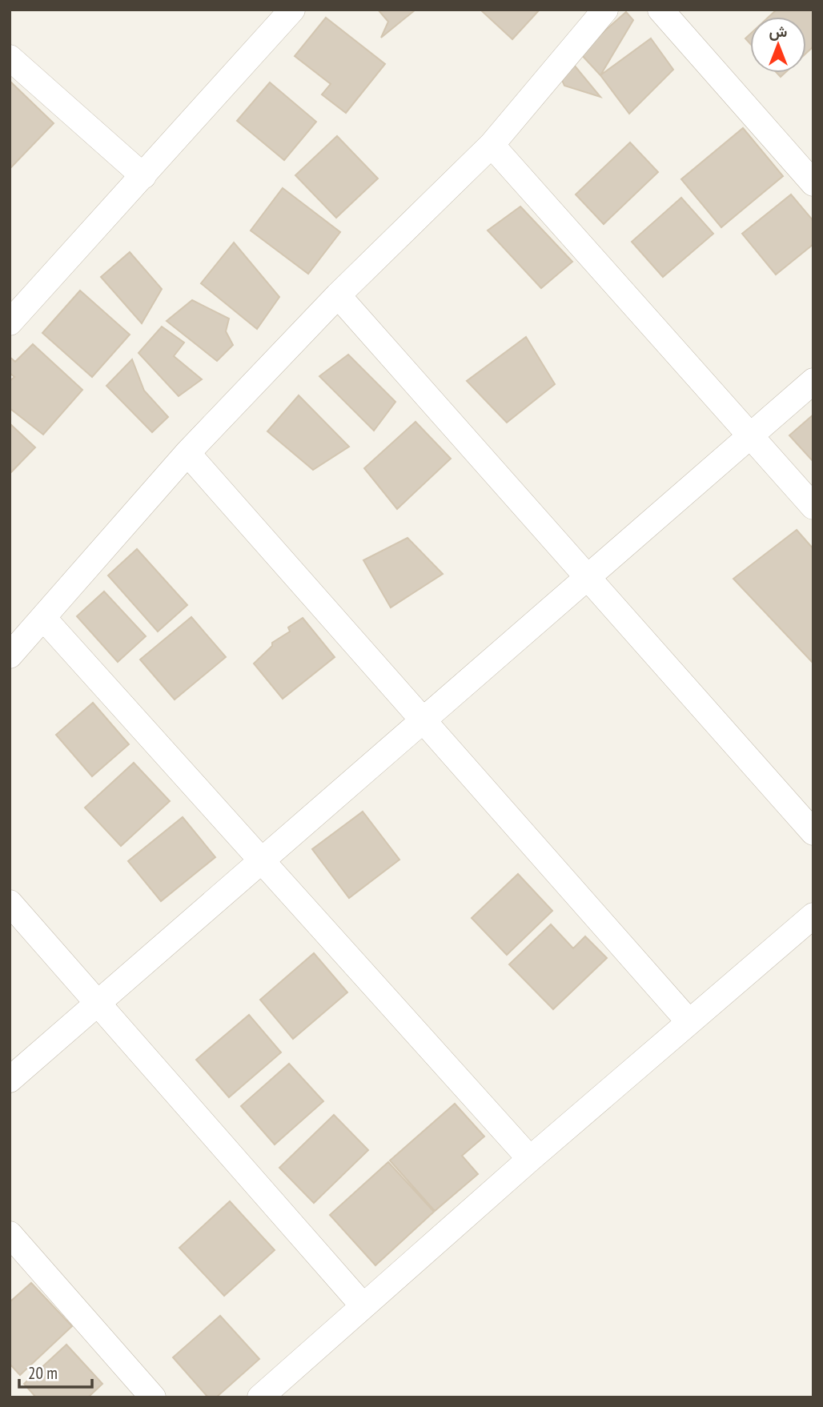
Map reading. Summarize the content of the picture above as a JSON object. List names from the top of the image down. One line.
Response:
{"scale_bar":"20 m","north":"top"}
